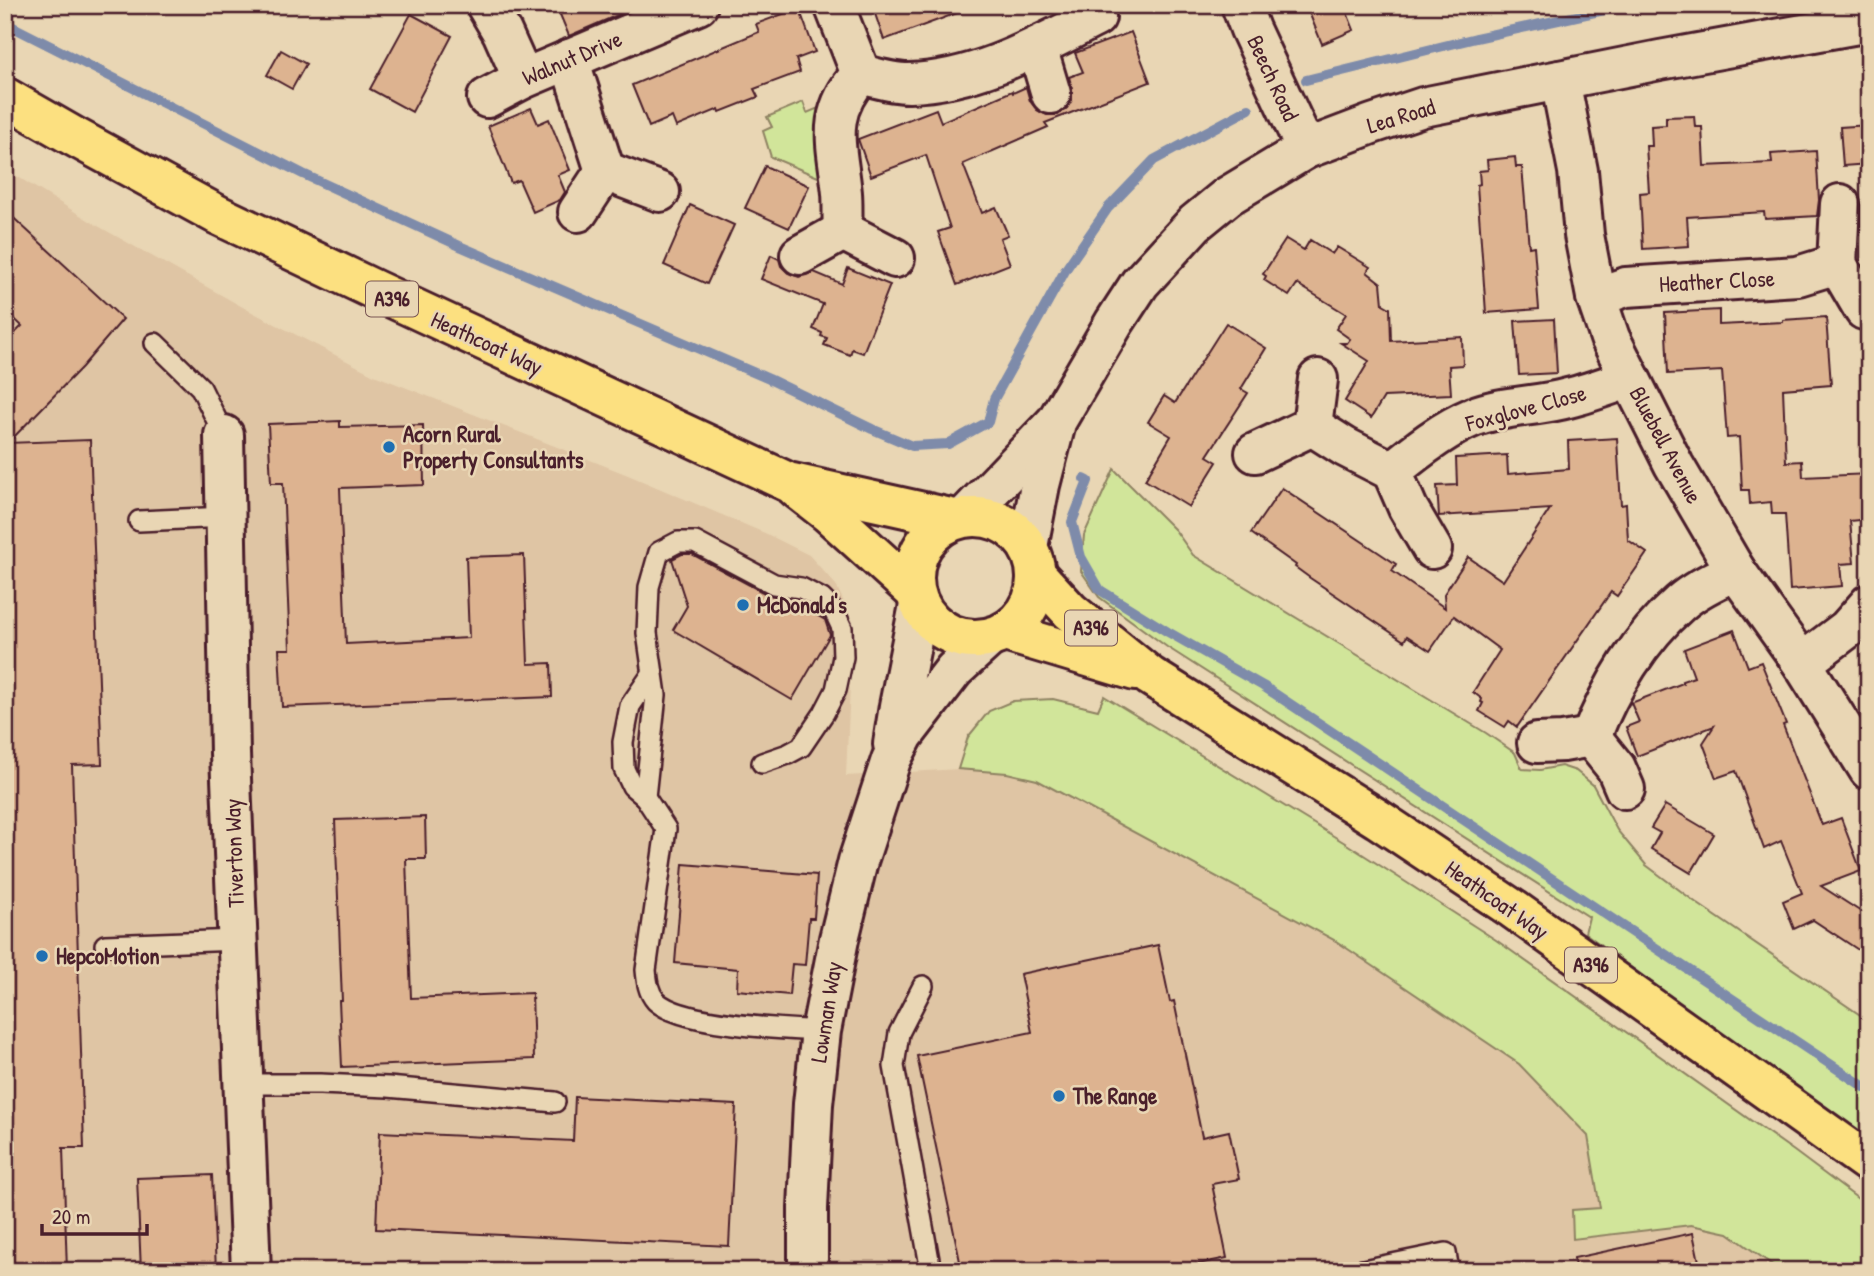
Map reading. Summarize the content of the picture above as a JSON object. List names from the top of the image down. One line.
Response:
{"streets":{"main road":["A396","Heathcoat Way"],"street":["Walnut Drive","Beech Road","Lea Road","Heather Close","Foxglove Close","Bluebell Avenue","Tiverton Way","Lowman Way"]},"crossings":[["Beech Road","Lea Road"],["Lea Road","Heathcoat Way"],["Lea Road","Bluebell Avenue"],["Lea Road","Lowman Way"],["Heather Close","Bluebell Avenue"],["Heathcoat Way","Lowman Way"],["Foxglove Close","Bluebell Avenue"]],"places":["Acorn Rural Property Consultants","McDonald's","HepcoMotion","The Range"],"scale_bar":"20 m"}
